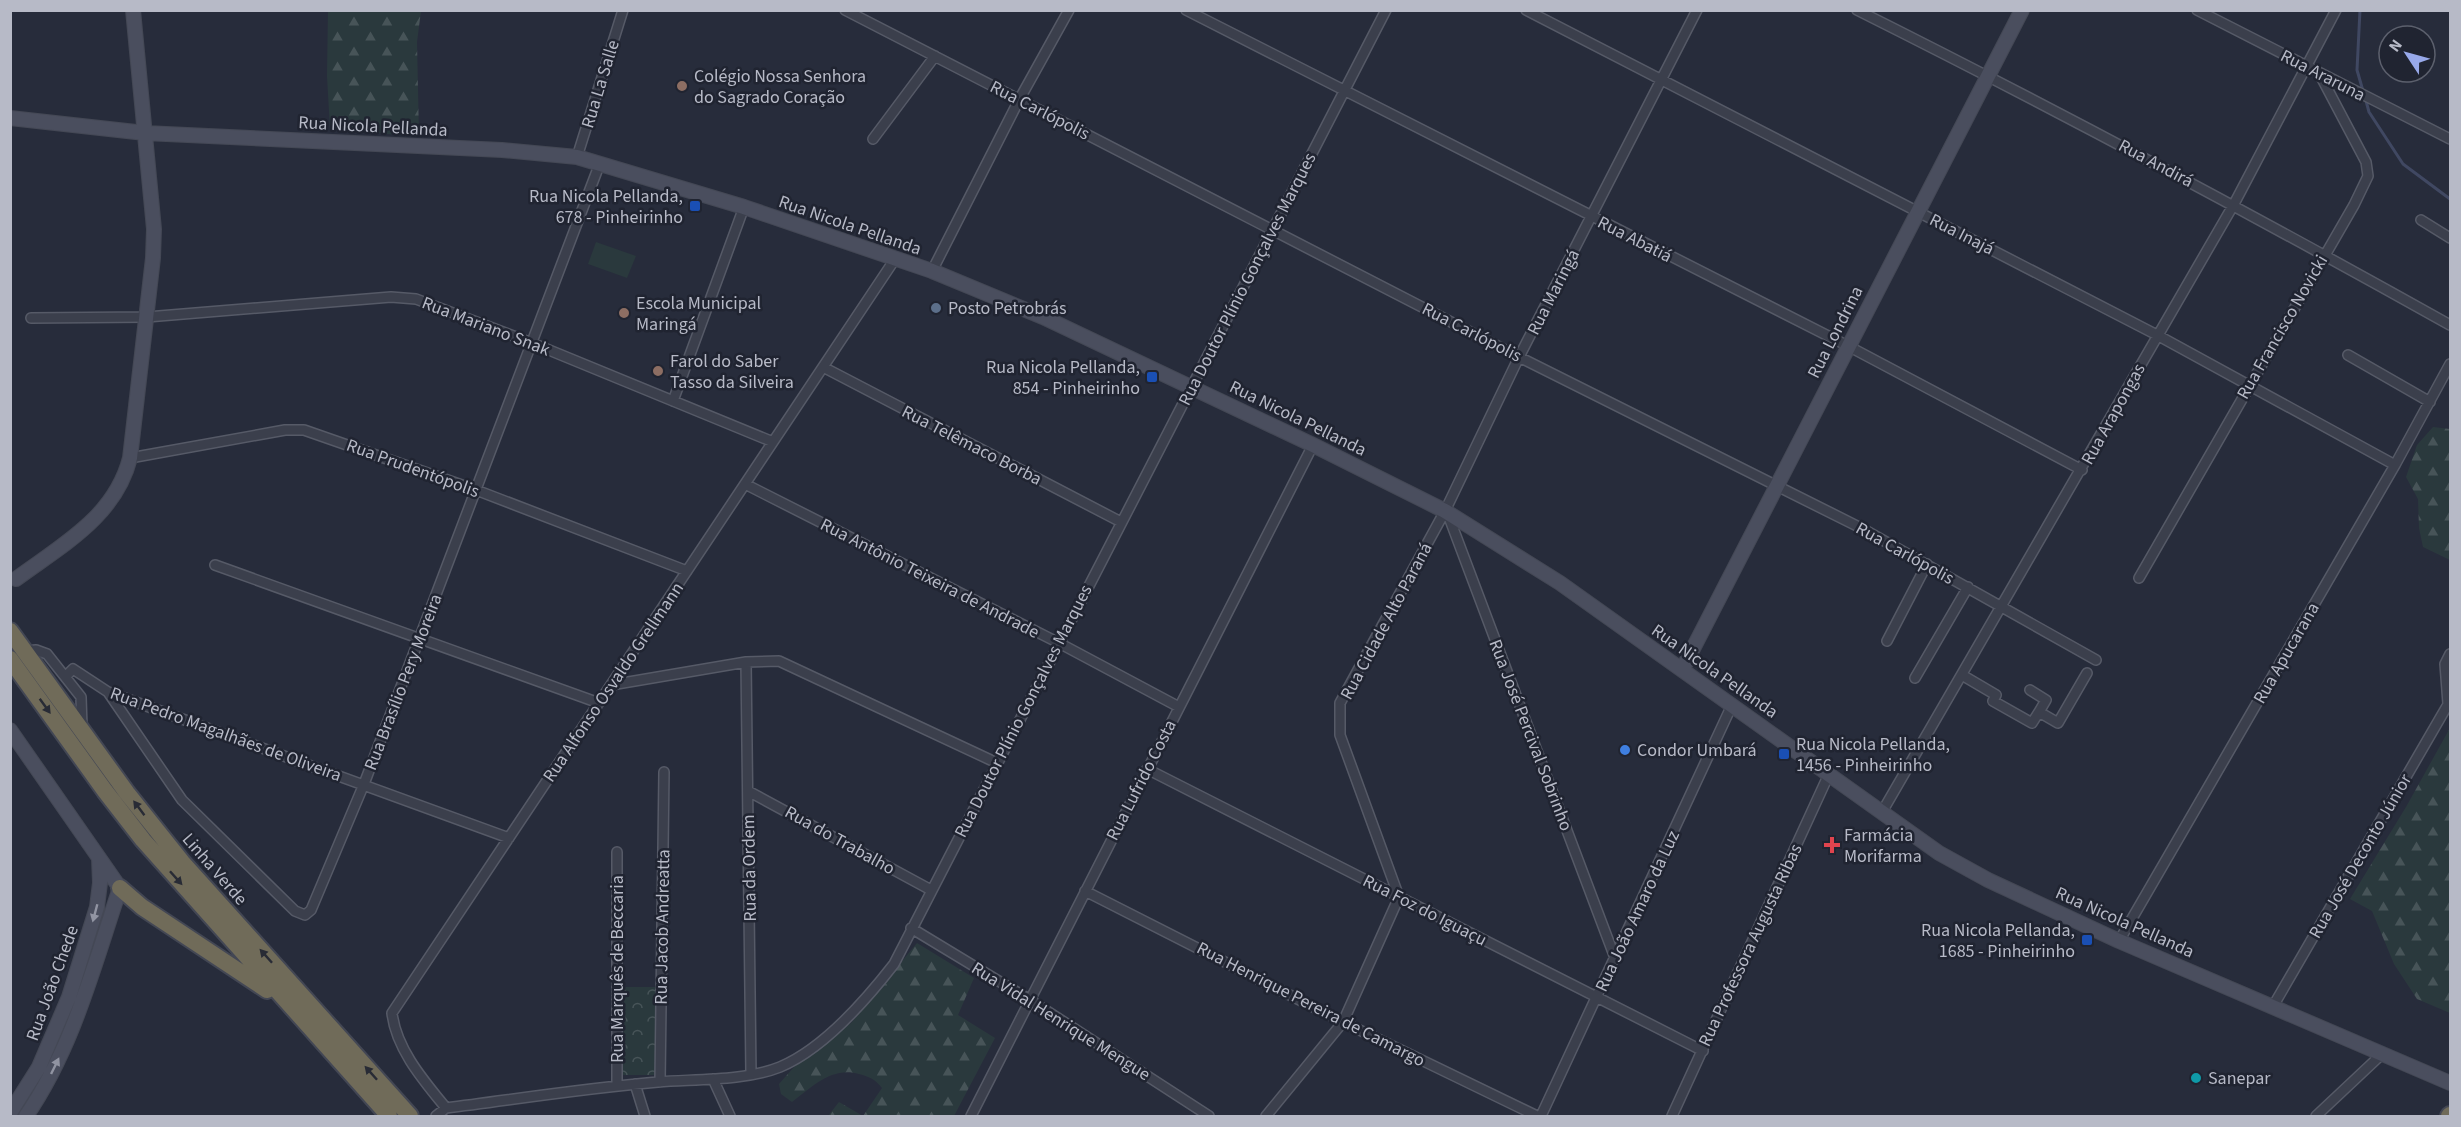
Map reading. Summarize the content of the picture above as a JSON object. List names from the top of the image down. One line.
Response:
{"streets":{"highway":["Linha Verde"],"main road":["Rua Nicola Pellanda","Rua Londrina","Rua João Chede"],"street":["Rua Araruna","Rua La Salle","Rua Carlópolis","Rua Andirá","Rua Inajá","Rua Abatiá","Rua Doutor Plínio Gonçalves Marques","Rua Maringá","Rua Mariano Snak","Rua Francisco Novicki","Rua Arapongas","Rua Telêmaco Borba","Rua Prudentópolis","Rua Antônio Teixeira de Andrade","Rua Cidade Alto Paraná","Rua Apucarana","Rua Brasílio Pery Moreira","Rua Alfonso Osvaldo Grellmann","Rua Pedro Magalhães de Oliveira","Rua José Percival Sobrinho","Rua Lufrido Costa","Rua do Trabalho","Rua José Deconto Júnior","Rua da Ordem","Rua Foz do Iguaçu","Rua João Amaro da Luz","Rua Jacob Andreatta","Rua Professora Augusta Ribas","Rua Marquês de Beccaria","Rua Henrique Pereira de Camargo","Rua Vidal Henrique Mengue"]},"crossings":[["Rua Araruna","Rua Francisco Novicki"],["Rua Araruna","Rua Arapongas"],["Rua La Salle","Rua Nicola Pellanda"],["Rua Carlópolis","Rua Doutor Plínio Gonçalves Marques"],["Rua Carlópolis","Rua Maringá"],["Rua Carlópolis","Rua Londrina"],["Rua Carlópolis","Rua Arapongas"],["Rua Nicola Pellanda","Rua Doutor Plínio Gonçalves Marques"],["Rua Nicola Pellanda","Rua Maringá"],["Rua Nicola Pellanda","Rua Londrina"],["Rua Nicola Pellanda","Rua Arapongas"],["Rua Nicola Pellanda","Rua Cidade Alto Paraná"],["Rua Nicola Pellanda","Rua Apucarana"],["Rua Nicola Pellanda","Rua Brasílio Pery Moreira"],["Rua Nicola Pellanda","Rua Alfonso Osvaldo Grellmann"],["Rua Nicola Pellanda","Rua José Percival Sobrinho"],["Rua Nicola Pellanda","Rua Lufrido Costa"],["Rua Nicola Pellanda","Rua José Deconto Júnior"],["Rua Nicola Pellanda","Rua João Amaro da Luz"],["Rua Nicola Pellanda","Rua Professora Augusta Ribas"],["Rua Andirá","Rua Francisco Novicki"],["Rua Andirá","Rua Londrina"],["Rua Andirá","Rua Arapongas"],["Rua Inajá","Rua Maringá"],["Rua Inajá","Rua Francisco Novicki"],["Rua Inajá","Rua Londrina"],["Rua Inajá","Rua Arapongas"],["Rua Inajá","Rua Apucarana"],["Rua Abatiá","Rua Doutor Plínio Gonçalves Marques"],["Rua Abatiá","Rua Maringá"],["Rua Abatiá","Rua Londrina"],["Rua Abatiá","Rua Arapongas"],["Rua Doutor Plínio Gonçalves Marques","Rua Telêmaco Borba"],["Rua Doutor Plínio Gonçalves Marques","Rua Antônio Teixeira de Andrade"],["Rua Doutor Plínio Gonçalves Marques","Rua Alfonso Osvaldo Grellmann"],["Rua Doutor Plínio Gonçalves Marques","Rua do Trabalho"],["Rua Doutor Plínio Gonçalves Marques","Rua da Ordem"],["Rua Doutor Plínio Gonçalves Marques","Rua Jacob Andreatta"],["Rua Doutor Plínio Gonçalves Marques","Rua Marquês de Beccaria"],["Rua Doutor Plínio Gonçalves Marques","Rua Vidal Henrique Mengue"],["Rua Maringá","Rua Cidade Alto Paraná"],["Rua Maringá","Rua José Percival Sobrinho"],["Rua Mariano Snak","Rua Brasílio Pery Moreira"],["Rua Mariano Snak","Rua Alfonso Osvaldo Grellmann"],["Rua Telêmaco Borba","Rua Alfonso Osvaldo Grellmann"],["Rua Prudentópolis","Rua Brasílio Pery Moreira"],["Rua Prudentópolis","Rua Alfonso Osvaldo Grellmann"],["Rua Antônio Teixeira de Andrade","Rua Alfonso Osvaldo Grellmann"],["Rua Antônio Teixeira de Andrade","Rua Lufrido Costa"],["Rua Cidade Alto Paraná","Rua José Percival Sobrinho"],["Rua Cidade Alto Paraná","Rua Foz do Iguaçu"],["Rua Brasílio Pery Moreira","Rua Pedro Magalhães de Oliveira"],["Rua Alfonso Osvaldo Grellmann","Rua Pedro Magalhães de Oliveira"],["Rua José Percival Sobrinho","Rua João Amaro da Luz"],["Rua Lufrido Costa","Rua Foz do Iguaçu"],["Rua Lufrido Costa","Rua Henrique Pereira de Camargo"],["Rua Lufrido Costa","Rua Vidal Henrique Mengue"],["Rua do Trabalho","Rua da Ordem"],["Rua Foz do Iguaçu","Rua João Amaro da Luz"],["Rua Foz do Iguaçu","Rua Professora Augusta Ribas"],["Rua João Amaro da Luz","Rua Henrique Pereira de Camargo"]],"places":{"other":["Colégio Nossa Senhora do Sagrado Coração","Posto Petrobrás","Escola Municipal Maringá","Farol do Saber Tasso da Silveira","Condor Umbará","Sanepar"],"transit":["Rua Nicola Pellanda, 678 - Pinheirinho","Rua Nicola Pellanda, 854 - Pinheirinho","Rua Nicola Pellanda, 1456 - Pinheirinho","Rua Nicola Pellanda, 1685 - Pinheirinho"],"health":["Farmácia Morifarma"]},"north":"top left"}
